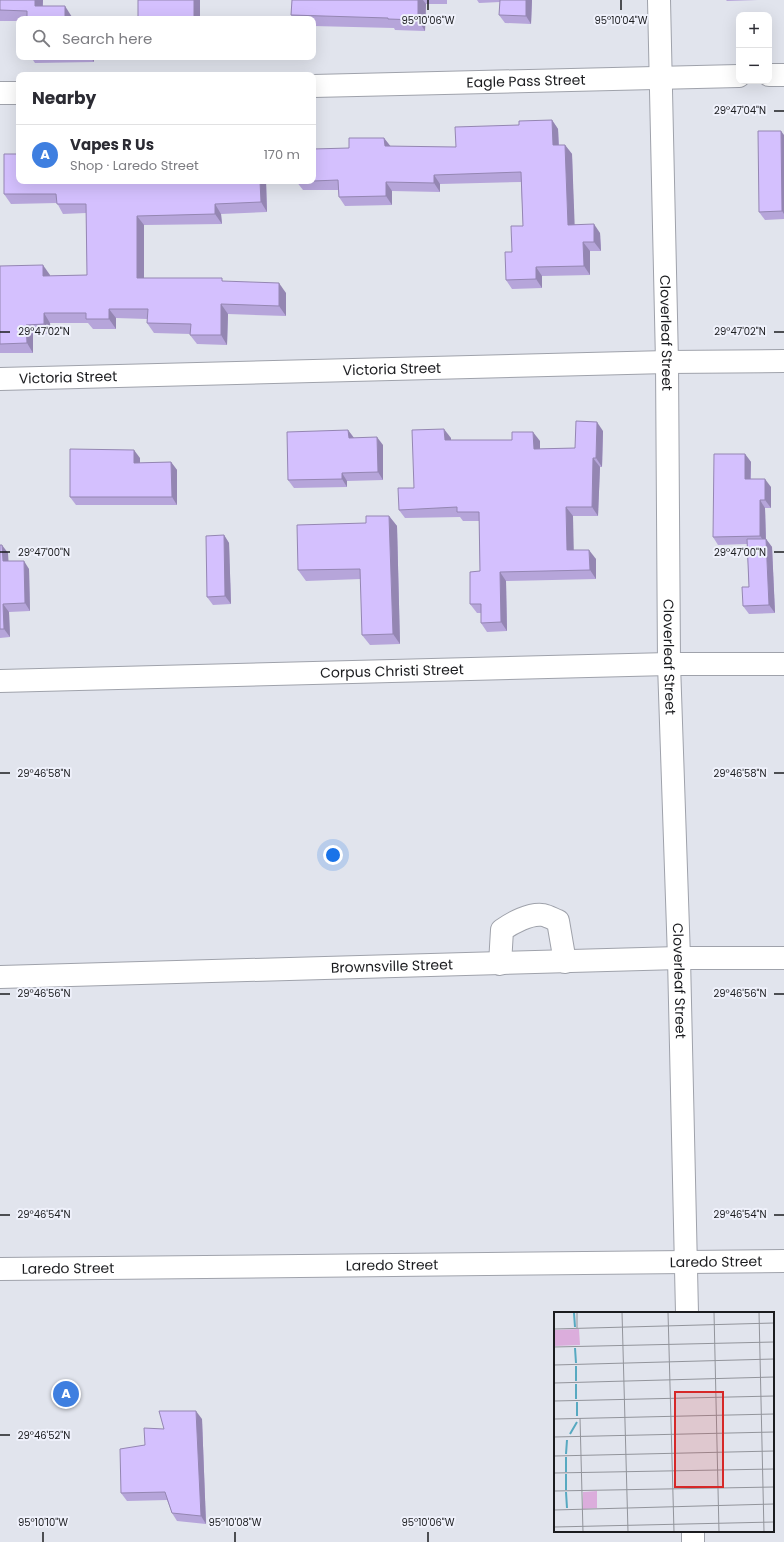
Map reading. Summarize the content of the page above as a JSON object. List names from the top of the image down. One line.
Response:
{"streets":{"street":["Eagle Pass Street","Cloverleaf Street","Victoria Street","Corpus Christi Street","Brownsville Street","Laredo Street"]},"crossings":[["Eagle Pass Street","Cloverleaf Street"],["Cloverleaf Street","Victoria Street"],["Cloverleaf Street","Corpus Christi Street"],["Cloverleaf Street","Brownsville Street"],["Cloverleaf Street","Laredo Street"]],"page":{"map_buttons":["+","−"],"search":"Search here","heading":"Nearby","list":[{"mark":"A","name":"Vapes R Us","note":"Shop · Laredo Street","value":"170 m"}],"pins":"A"},"coordinates":["95°10'06\"W","95°10'04\"W","29°47'04\"N","29°47'02\"N","29°47'00\"N","29°46'58\"N","29°46'56\"N","29°46'54\"N","29°46'52\"N","95°10'10\"W","95°10'08\"W"]}
